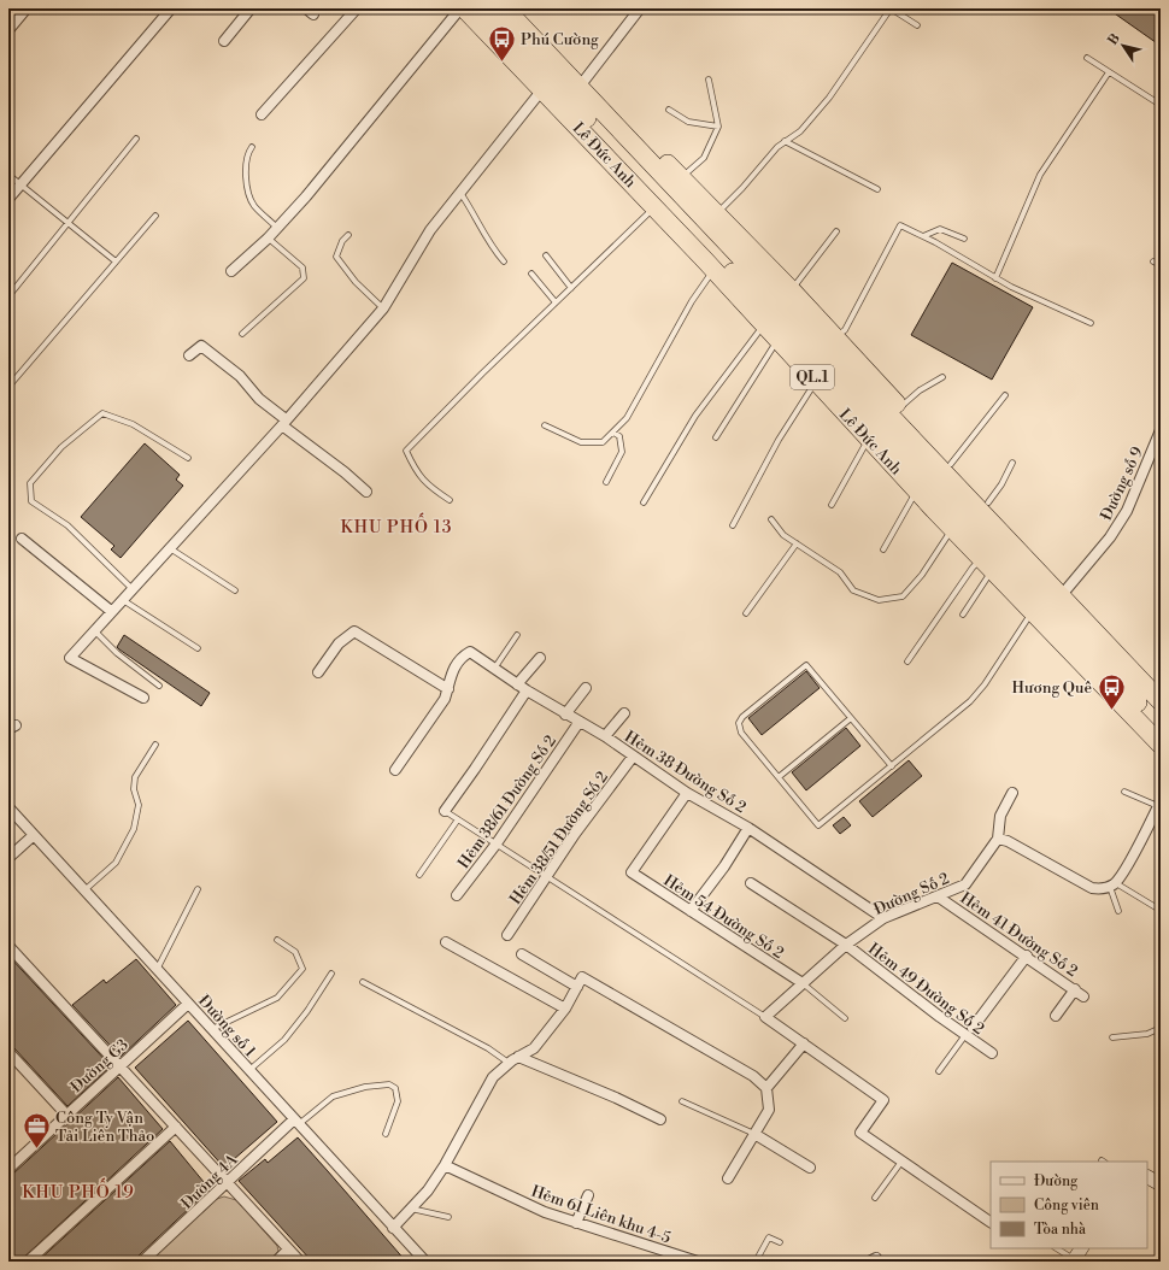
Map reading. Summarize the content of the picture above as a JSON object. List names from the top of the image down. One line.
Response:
{"streets":{"highway":["Lê Đức Anh","QL.1"],"street":["Đường số 9","Hẻm 38 Đường Số 2","Hẻm 38/61 Đường Số 2","Hẻm 38/51 Đường Số 2","Đường Số 2","Hẻm 54 Đường Số 2","Hẻm 41 Đường Số 2","Hẻm 49 Đường Số 2","Đường số 1","Đường G3","Đường 4A","Hẻm 61 Liên khu 4-5"]},"crossings":[["Lê Đức Anh","Đường số 9"],["Hẻm 38 Đường Số 2","Hẻm 38/61 Đường Số 2"],["Hẻm 38 Đường Số 2","Hẻm 38/51 Đường Số 2"],["Hẻm 38 Đường Số 2","Đường Số 2"],["Hẻm 38 Đường Số 2","Hẻm 54 Đường Số 2"],["Đường Số 2","Hẻm 54 Đường Số 2"],["Đường Số 2","Hẻm 41 Đường Số 2"],["Đường Số 2","Hẻm 49 Đường Số 2"],["Đường số 1","Đường G3"],["Đường số 1","Đường 4A"]],"districts":["KHU PHỐ 13","KHU PHỐ 19"],"places":{"bus stop":["Phú Cường","Hương Quê"],"office":["Công Ty Vận Tải Liên Thảo"]},"legend":["Đường","Công viên","Tòa nhà"],"north":"top left"}
